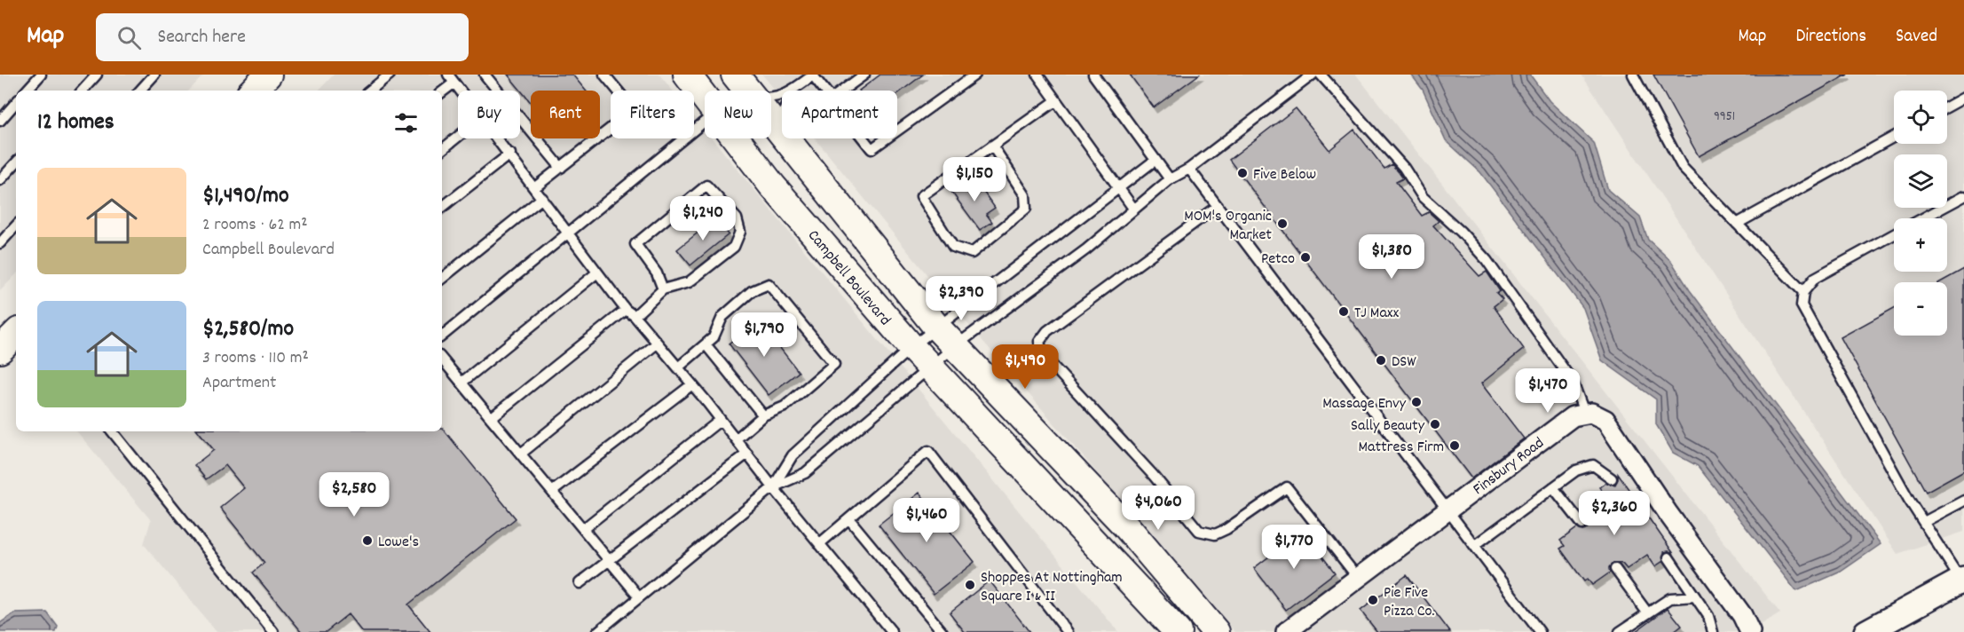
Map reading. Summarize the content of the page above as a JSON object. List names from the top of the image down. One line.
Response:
{"streets":{"main road":["Campbell Boulevard"],"street":["Finsbury Road"]},"places":["Five Below","MOM's Organic Market","Petco","TJ Maxx","DSW","Massage Envy","Sally Beauty","Mattress Firm","Lowe's","Shoppes At Nottingham Square I & II","Pie Five Pizza Co."],"house_numbers":["9951"],"page":{"header":"Map","search":"Search here","nav":["Map","Directions","Saved"],"map_buttons":["+","−"],"chip":["Buy","Rent","Filters","New","Apartment"],"heading":"12 homes","list":[{"name":"$1,490/mo","note":"2 rooms · 62 m² · Campbell Boulevard"},{"name":"$2,580/mo","note":"3 rooms · 110 m² · Apartment"}],"price":["$1,150","$1,240","$1,380","$2,390","$1,790","$1,490","$1,470","$2,580","$4,060","$2,360","$1,460","$1,770"]}}
